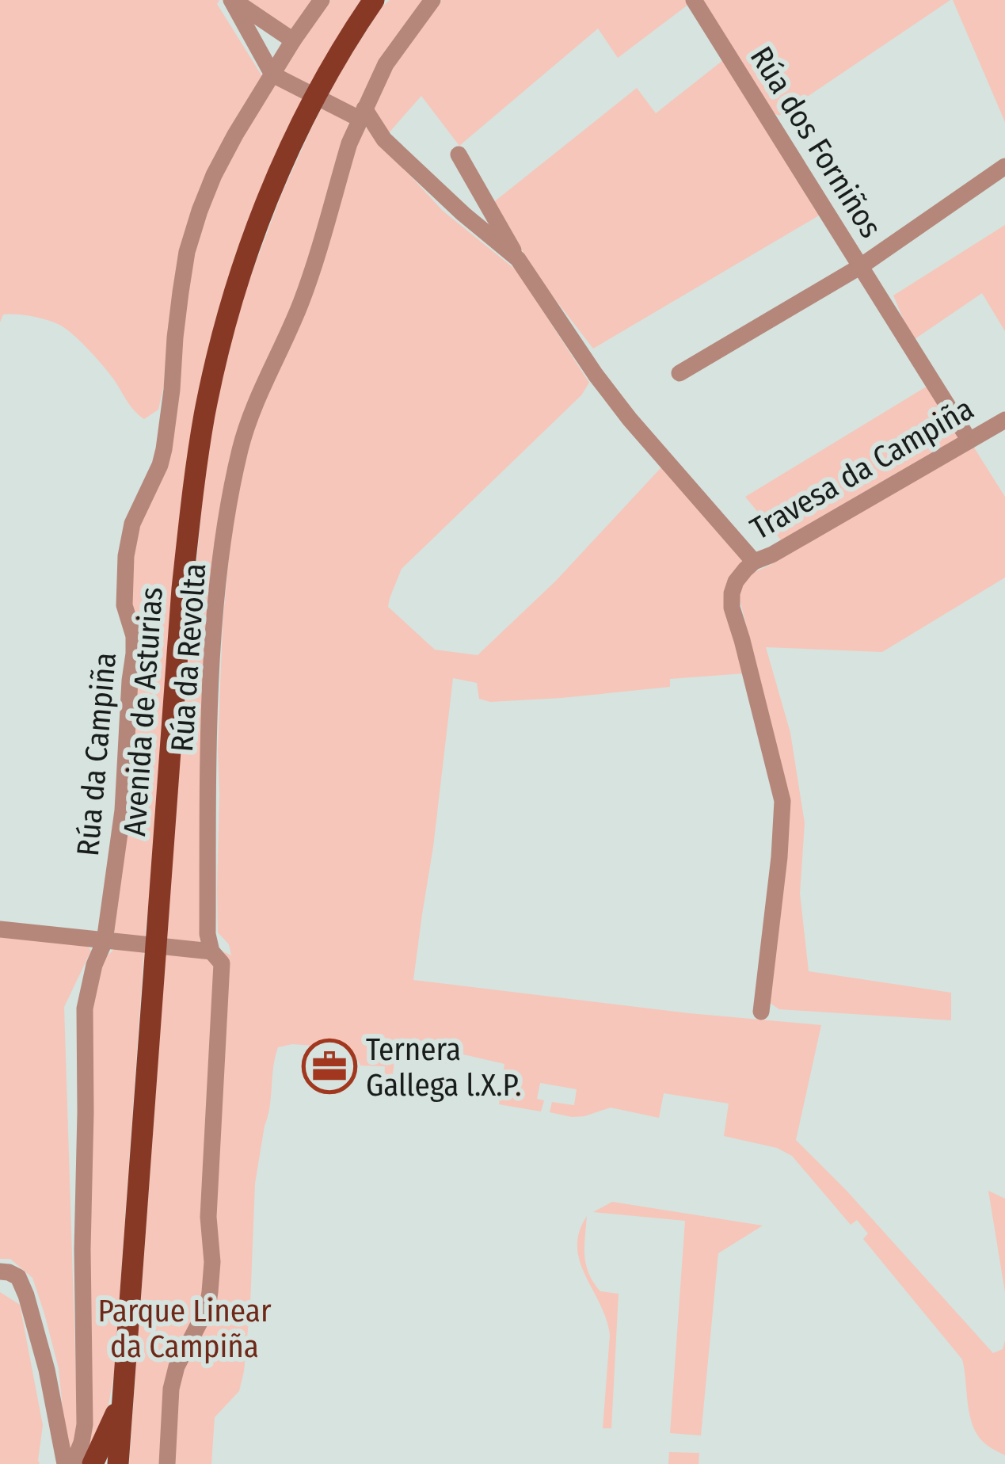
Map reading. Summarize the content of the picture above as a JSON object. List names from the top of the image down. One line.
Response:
{"streets":{"main road":["Avenida de Asturias"],"street":["Rúa dos Forniños","Travesa da Campiña","Rúa da Revolta","Rúa da Campiña"]},"crossings":[["Rúa dos Forniños","Travesa da Campiña"]],"parks":["Parque Linear da Campiña"],"places":{"office":["Ternera Gallega l.X.P."]}}
